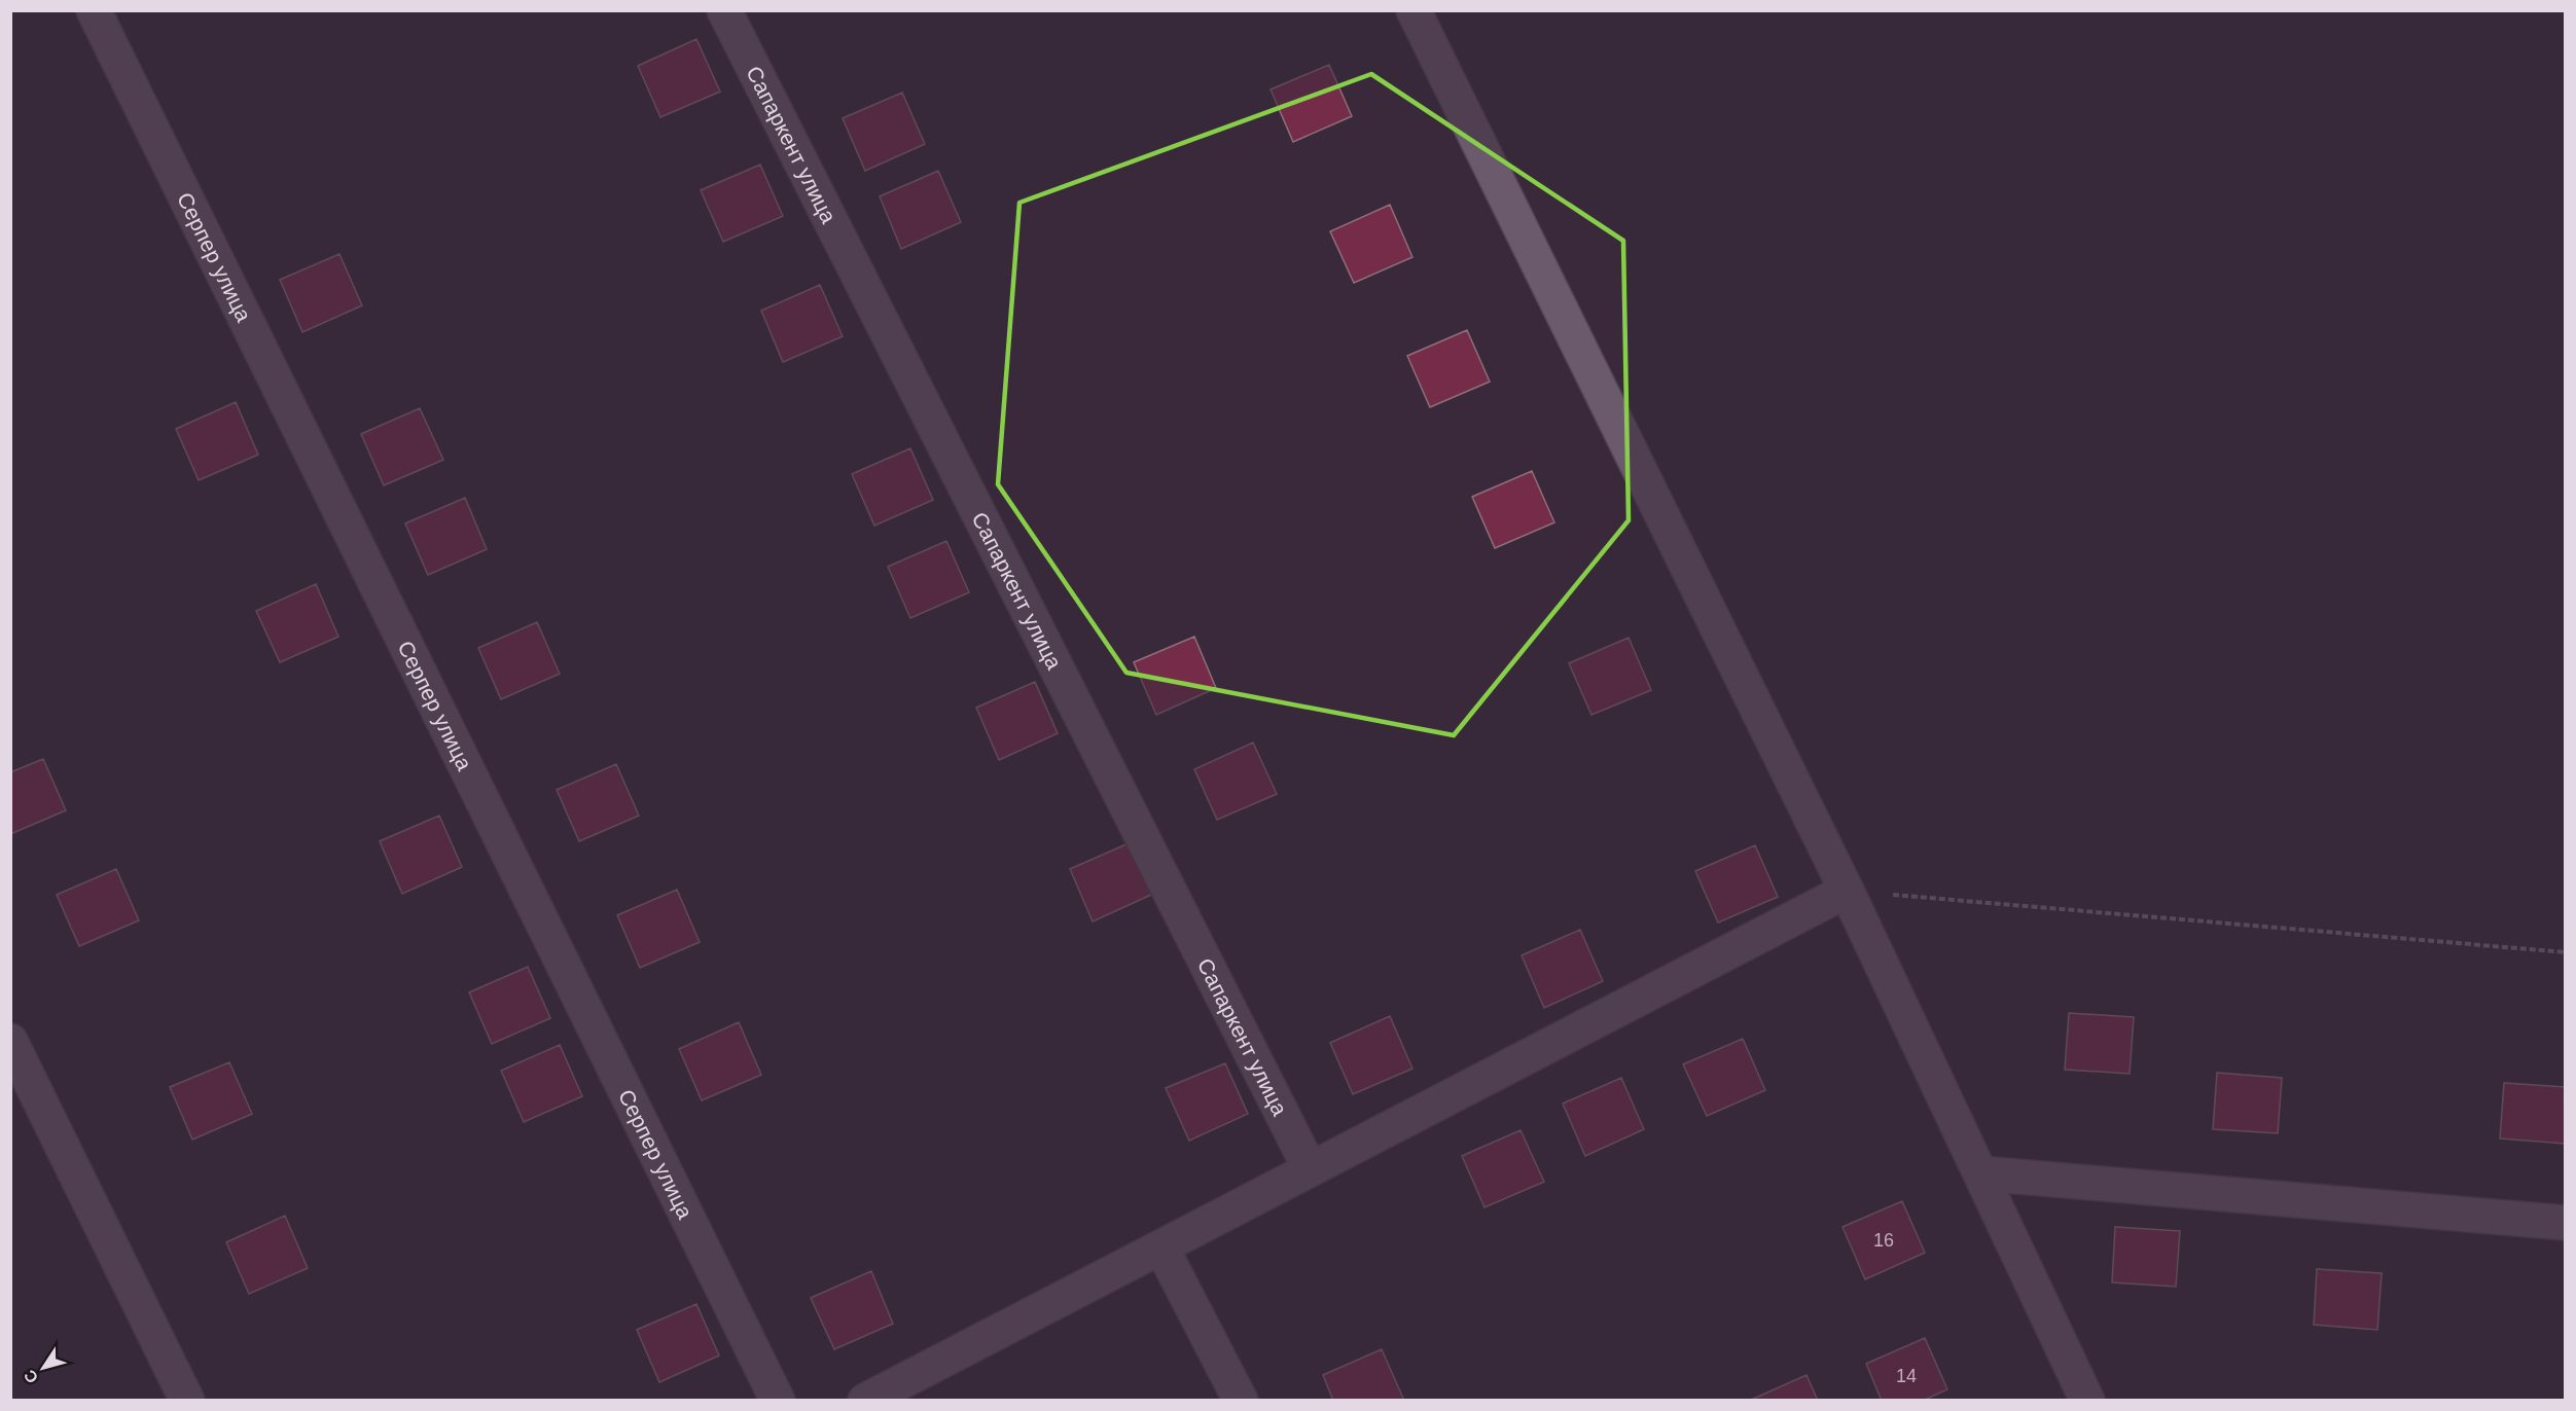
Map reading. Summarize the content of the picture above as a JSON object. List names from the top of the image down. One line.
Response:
{"streets":{"street":["Сапаркент улица","Серпер улица"]},"house_numbers":["16","14"],"north":"bottom left"}
